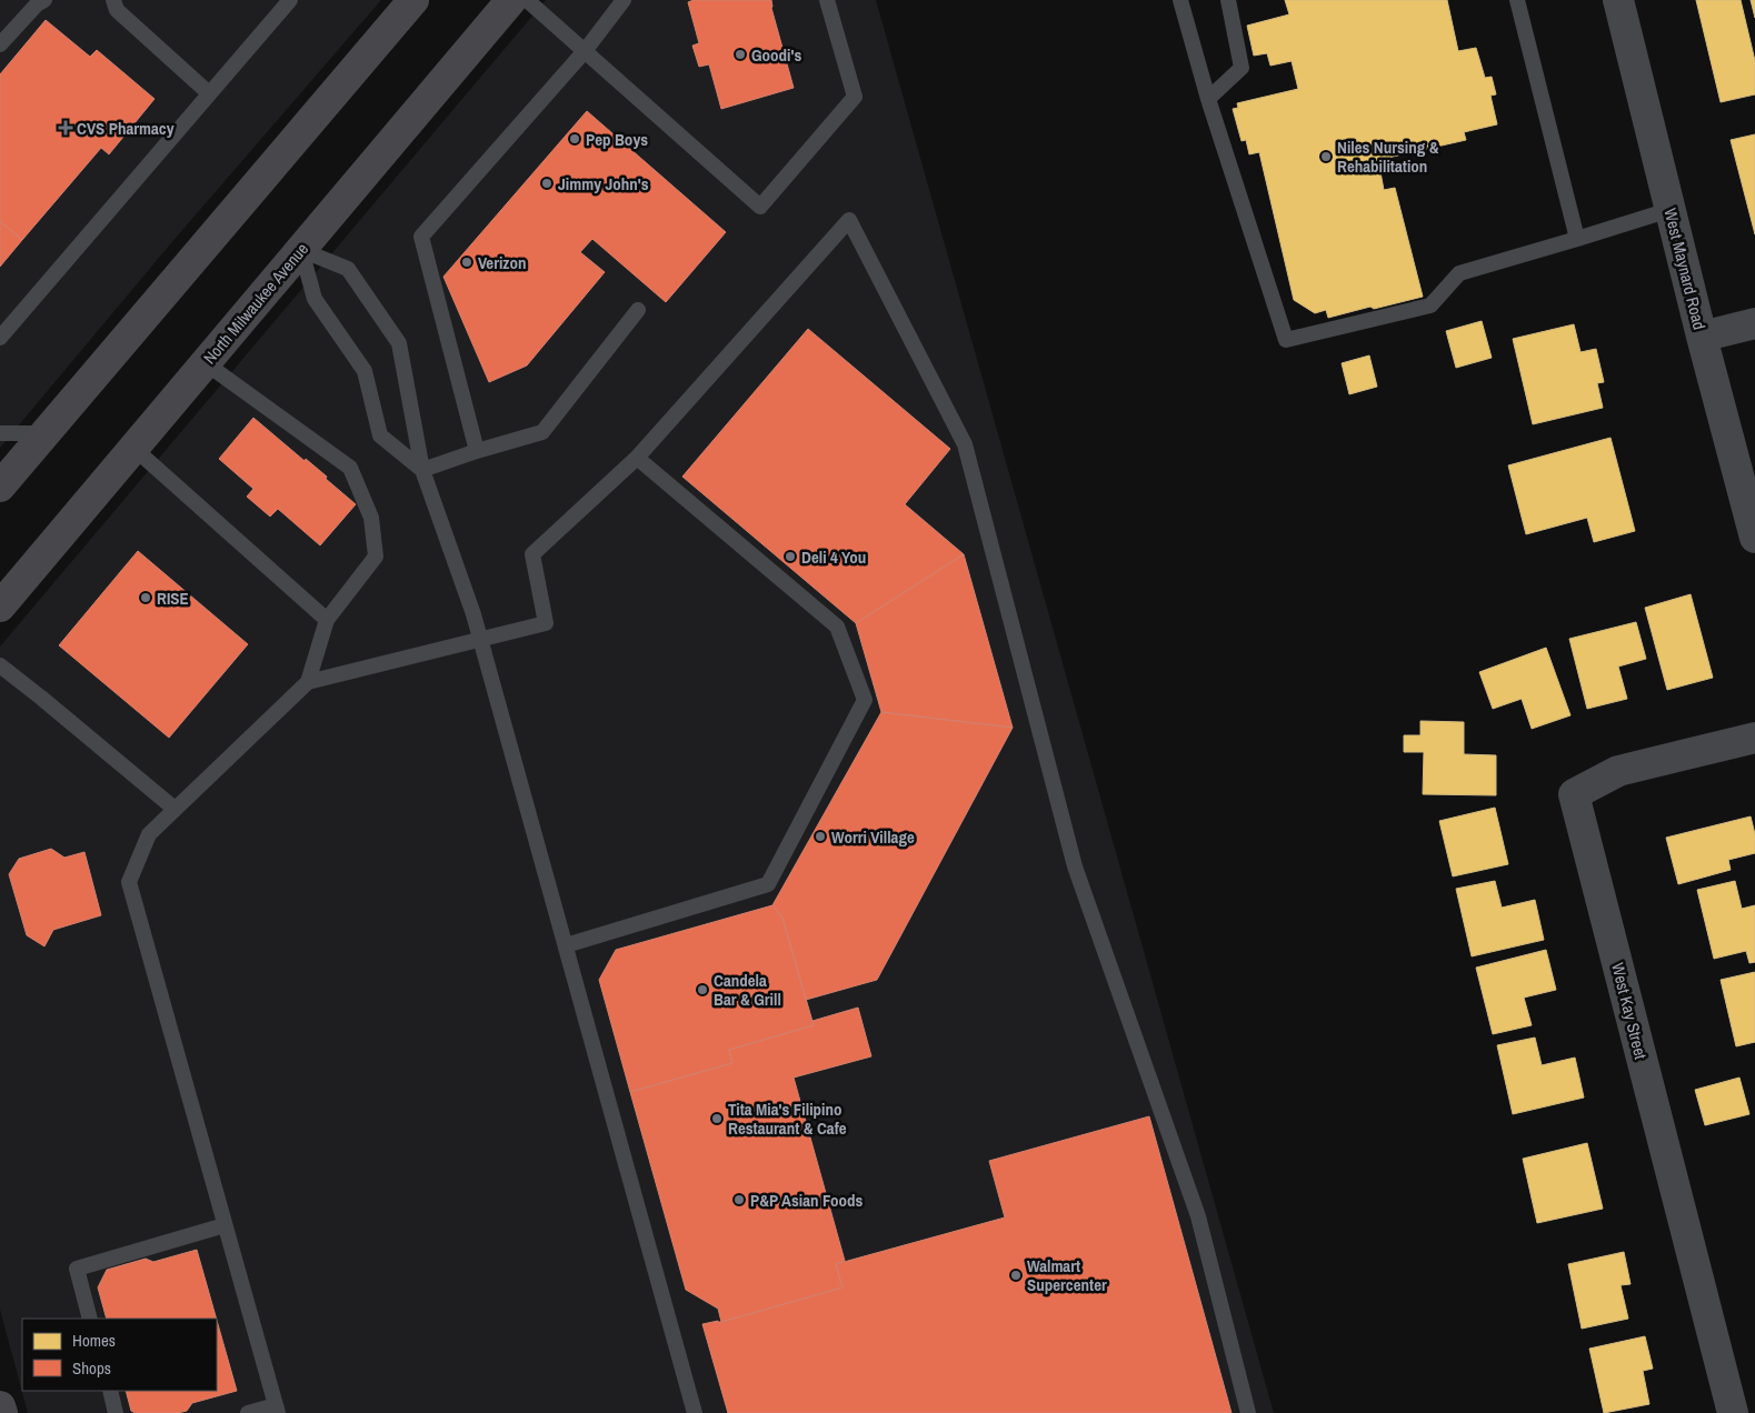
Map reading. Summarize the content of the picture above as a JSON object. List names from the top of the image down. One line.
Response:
{"streets":{"main road":["North Milwaukee Avenue"],"street":["West Maynard Road","West Kay Street"]},"places":{"other":["Goodi's","Pep Boys","Niles Nursing & Rehabilitation","Jimmy John's","Verizon","Deli 4 You","RISE","Worri Village","Candela Bar & Grill","Tita Mia's Filipino Restaurant & Cafe","P&P Asian Foods","Walmart Supercenter"],"health":["CVS Pharmacy"]},"legend":["Homes","Shops"]}
